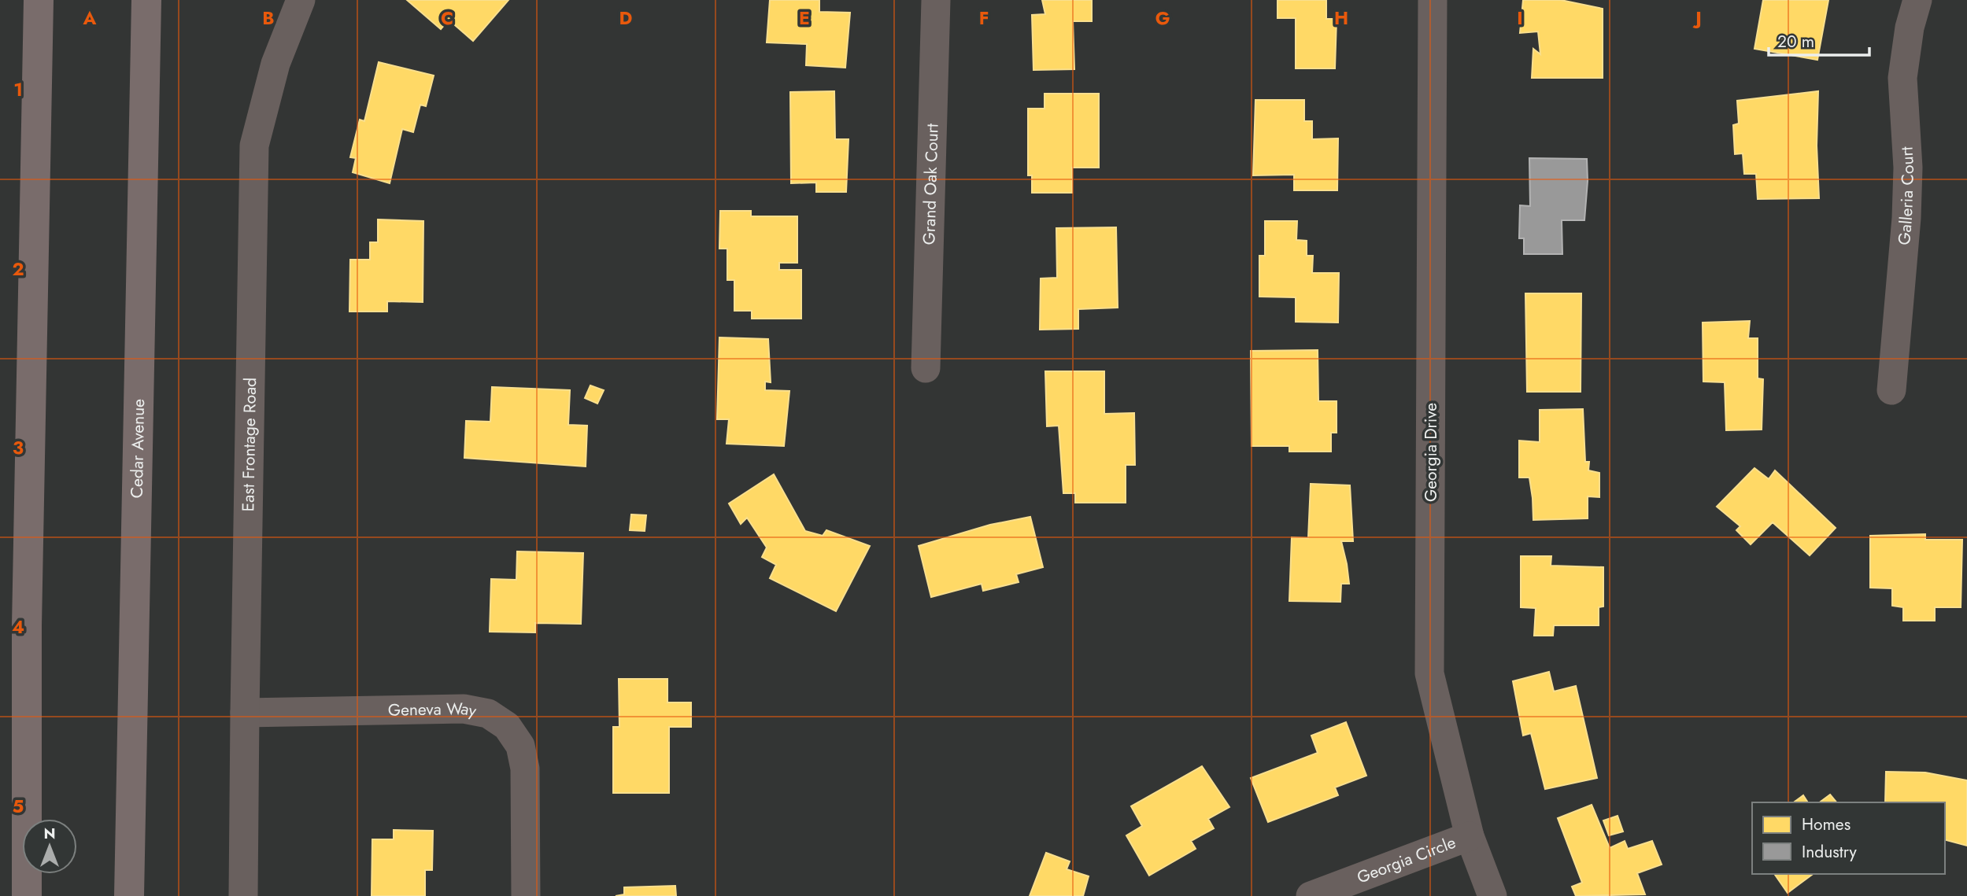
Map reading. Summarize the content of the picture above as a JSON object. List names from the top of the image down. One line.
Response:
{"streets":{"highway":["Cedar Avenue"],"street":["Grand Oak Court","Galleria Court","East Frontage Road","Georgia Drive","Geneva Way","Georgia Circle"]},"crossings":[["East Frontage Road","Geneva Way"],["Georgia Drive","Georgia Circle"]],"legend":["Homes","Industry"],"scale_bar":"20 m","north":"top","grid":{"columns":["A","B","C","D","E","F","G","H","I","J"],"rows":["1","2","3","4","5"]}}
